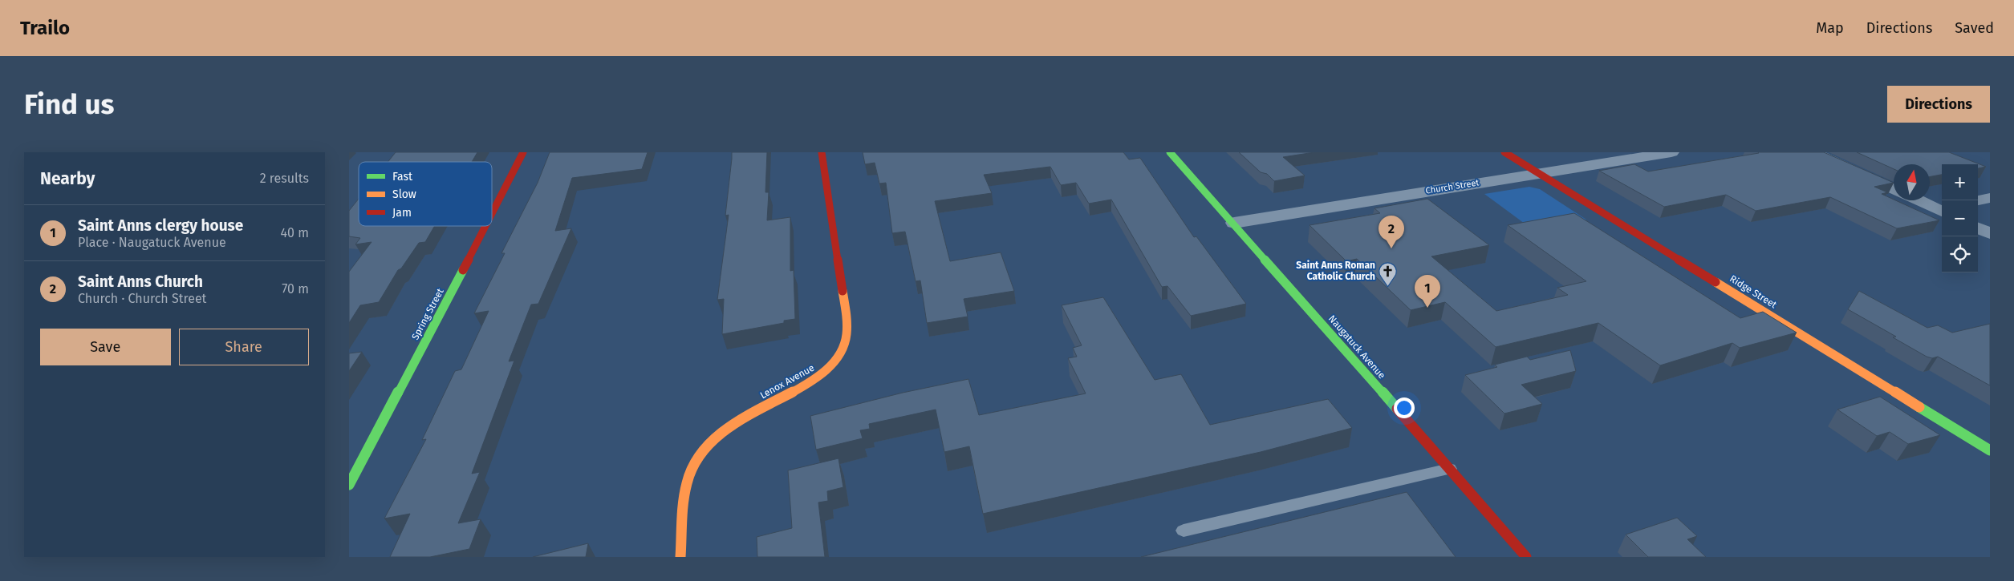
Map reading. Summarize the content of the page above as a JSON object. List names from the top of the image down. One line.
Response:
{"streets":{"street":["Church Street","Ridge Street","Spring Street","Naugatuck Avenue","Lenox Avenue"]},"crossings":[["Church Street","Ridge Street"],["Church Street","Naugatuck Avenue"]],"places":{"church":["Saint Anns Roman Catholic Church"]},"legend":["Fast","Slow","Jam"],"north":"top","page":{"header":"Trailo","nav":["Map","Directions","Saved"],"buttons":["Directions",["Save","Share"]],"title":"Find us","heading":["Nearby","2 results"],"map_buttons":["+","−"],"list":[{"mark":"1","name":"Saint Anns clergy house","note":"Place · Naugatuck Avenue","value":"40 m"},{"mark":"2","name":"Saint Anns Church","note":"Church · Church Street","value":"70 m"}],"pins":["2","1"]}}
